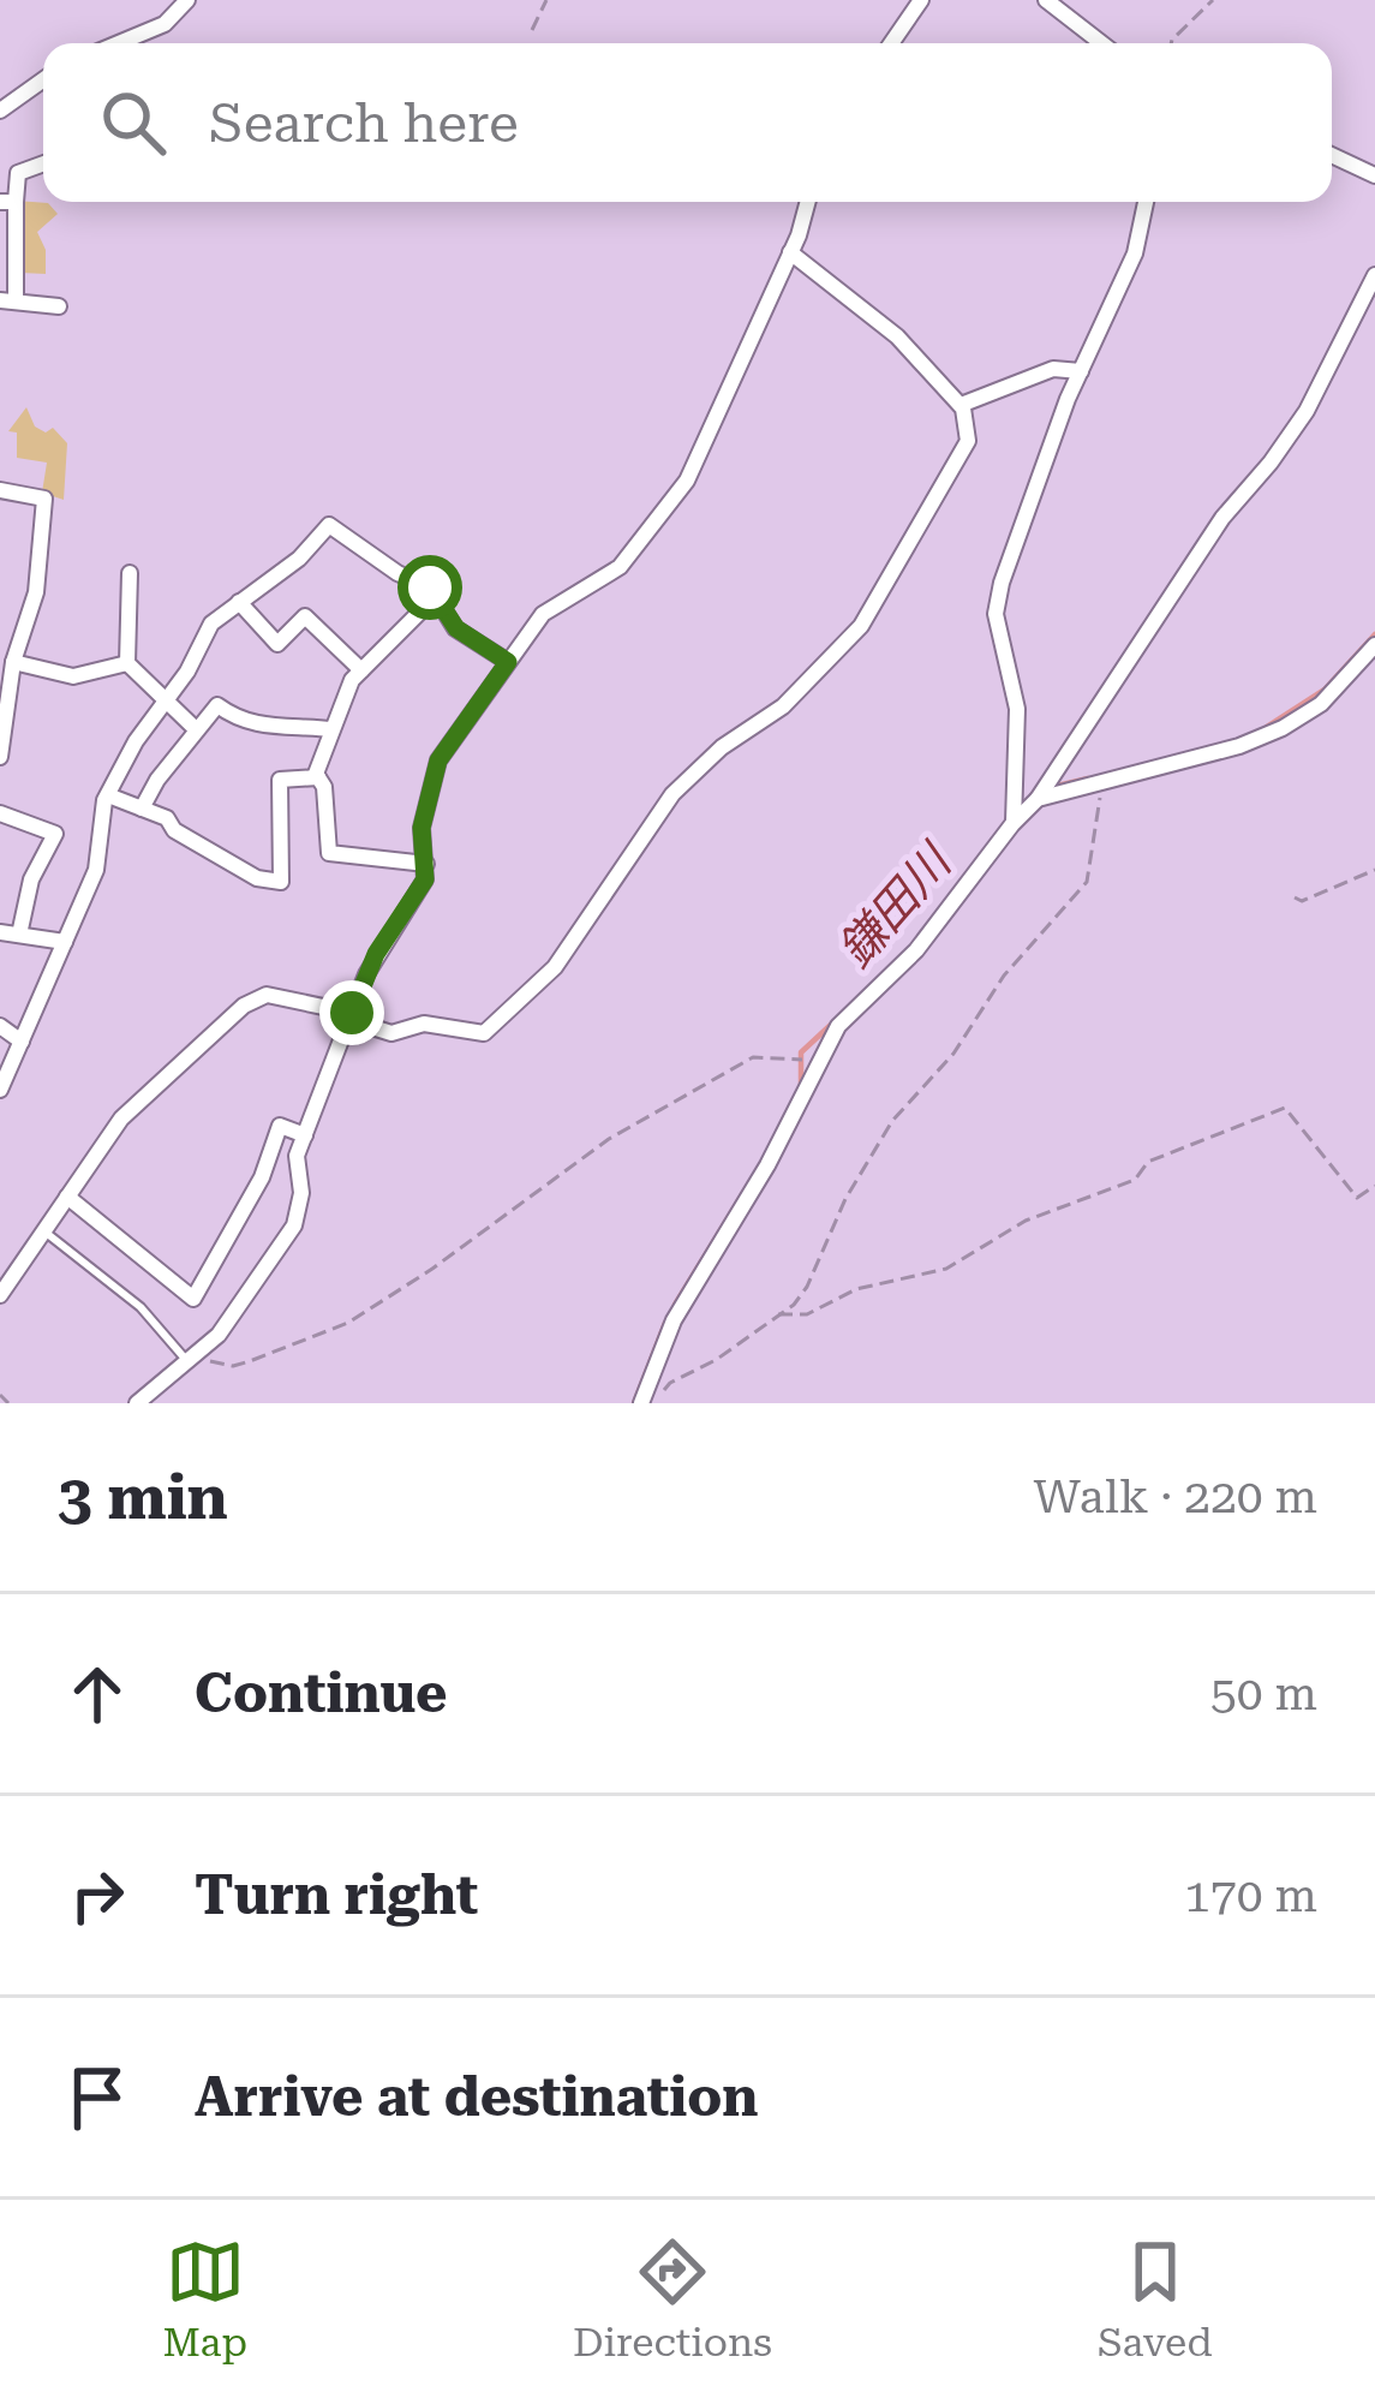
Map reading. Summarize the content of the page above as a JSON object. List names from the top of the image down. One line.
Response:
{"water":["鎌田川"],"page":{"search":"Search here","heading":["3 min","Walk · 220 m"],"list":[["Continue","50 m"],["Turn right","170 m"],"Arrive at destination"],"nav":["Map","Directions","Saved"]}}
